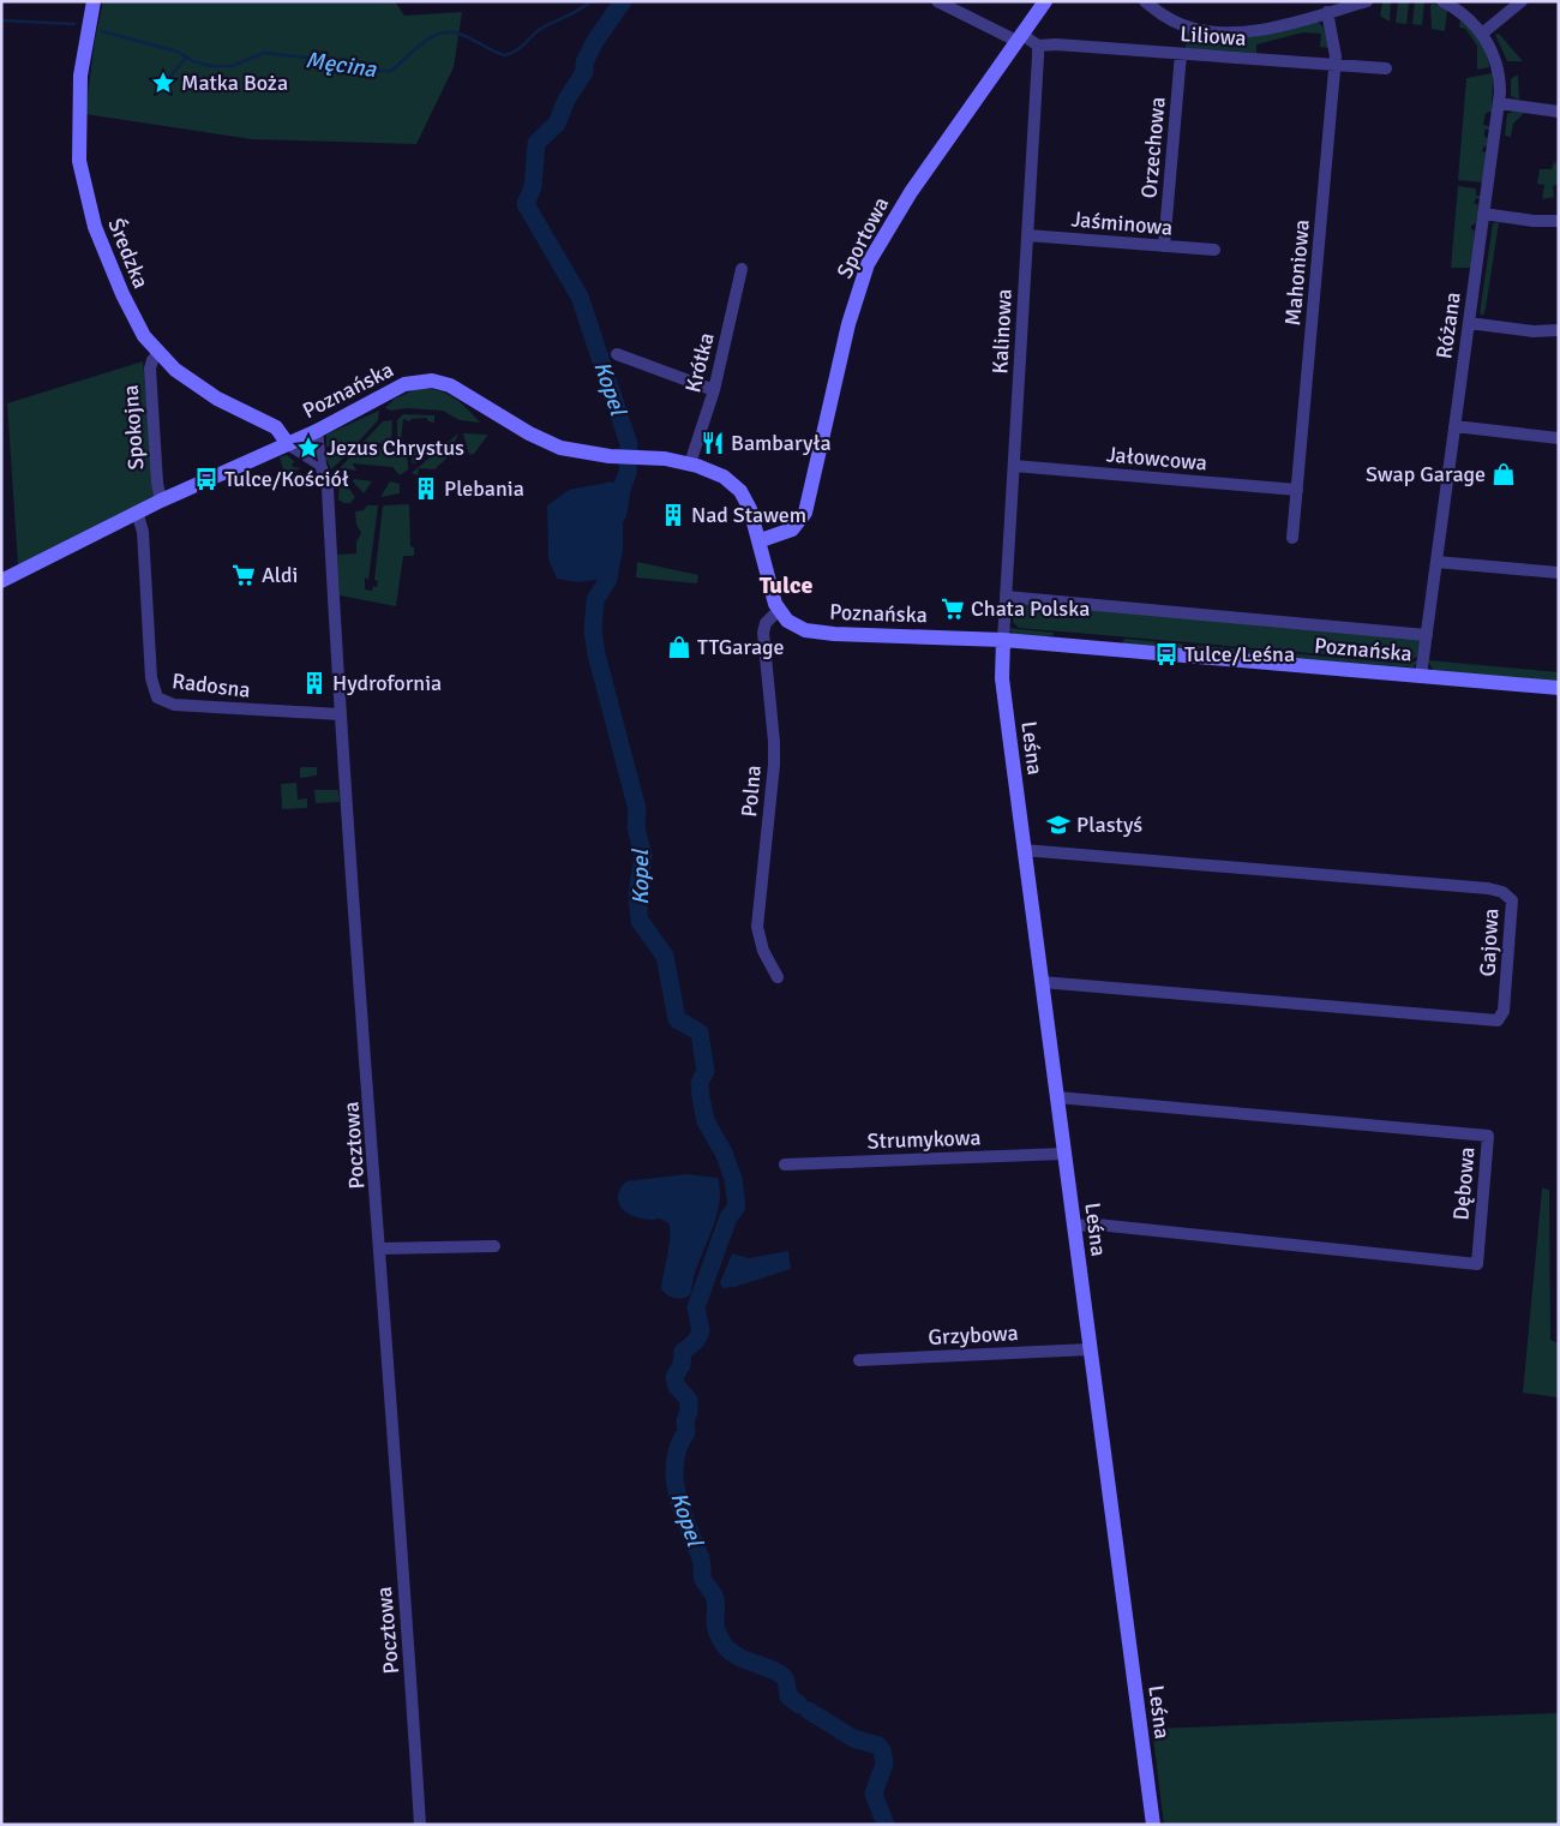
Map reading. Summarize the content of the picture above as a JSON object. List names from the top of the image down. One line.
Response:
{"streets":{"street":["Liliowa","Orzechowa","Jaśminowa","Sportowa","Średzka","Mahoniowa","Różana","Kalinowa","Krótka","Poznańska","Spokojna","Jałowcowa","Radosna","Leśna","Polna","Gajowa","Strumykowa","Pocztowa","Dębowa","Grzybowa"]},"crossings":[["Liliowa","Orzechowa"],["Liliowa","Mahoniowa"],["Liliowa","Kalinowa"],["Orzechowa","Jaśminowa"],["Jaśminowa","Kalinowa"],["Sportowa","Poznańska"],["Średzka","Poznańska"],["Średzka","Spokojna"],["Mahoniowa","Jałowcowa"],["Różana","Poznańska"],["Kalinowa","Poznańska"],["Kalinowa","Jałowcowa"],["Kalinowa","Leśna"],["Krótka","Poznańska"],["Poznańska","Spokojna"],["Poznańska","Radosna"],["Poznańska","Leśna"],["Poznańska","Polna"],["Poznańska","Pocztowa"],["Radosna","Pocztowa"],["Leśna","Gajowa"],["Leśna","Strumykowa"],["Leśna","Dębowa"],["Leśna","Grzybowa"]],"districts":["Tulce"],"water":["Męcina","Kopel"],"places":{"place":["Matka Boża","Jezus Chrystus"],"restaurant":["Bambaryła"],"shop":["Swap Garage","TTGarage"],"bus stop":["Tulce/Kościół","Tulce/Leśna"],"building":["Plebania","Nad Stawem","Hydrofornia"],"supermarket":["Aldi","Chata Polska"],"school or university":["Plastyś"]}}
